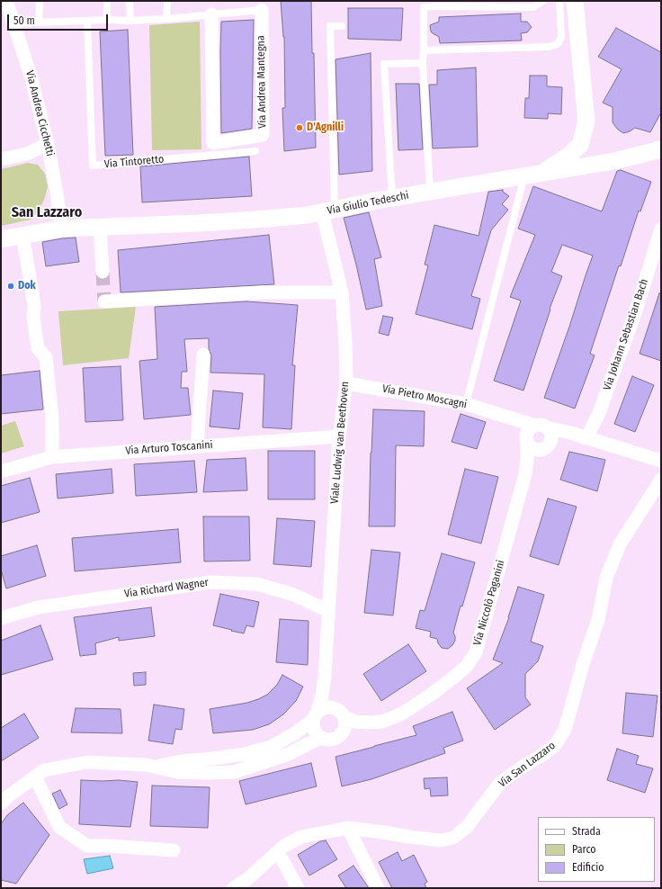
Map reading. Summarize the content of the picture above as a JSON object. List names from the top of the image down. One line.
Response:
{"streets":{"street":["Via Andrea Mantegna","Via Andrea Cicchetti","Via Giulio Tedeschi","Via Johann Sebastian Bach","Via Pietro Moscagni","Viale Ludwig van Beethoven","Via Arturo Toscanini","Via Richard Wagner","Via Niccolò Paganini","Via San Lazzaro"],"lane":["Via Tintoretto"]},"crossings":[["Via Andrea Mantegna","Via Andrea Cicchetti"],["Via Andrea Mantegna","Via Tintoretto"],["Via Andrea Cicchetti","Via Giulio Tedeschi"],["Via Giulio Tedeschi","Viale Ludwig van Beethoven"],["Via Johann Sebastian Bach","Via Pietro Moscagni"],["Via Pietro Moscagni","Viale Ludwig van Beethoven"],["Via Pietro Moscagni","Via Niccolò Paganini"],["Viale Ludwig van Beethoven","Via Arturo Toscanini"],["Viale Ludwig van Beethoven","Via Richard Wagner"],["Viale Ludwig van Beethoven","Via Niccolò Paganini"]],"districts":["San Lazzaro"],"places":["D'Agnilli","Dok"],"legend":["Strada","Parco","Edificio"],"scale_bar":"50 m"}
